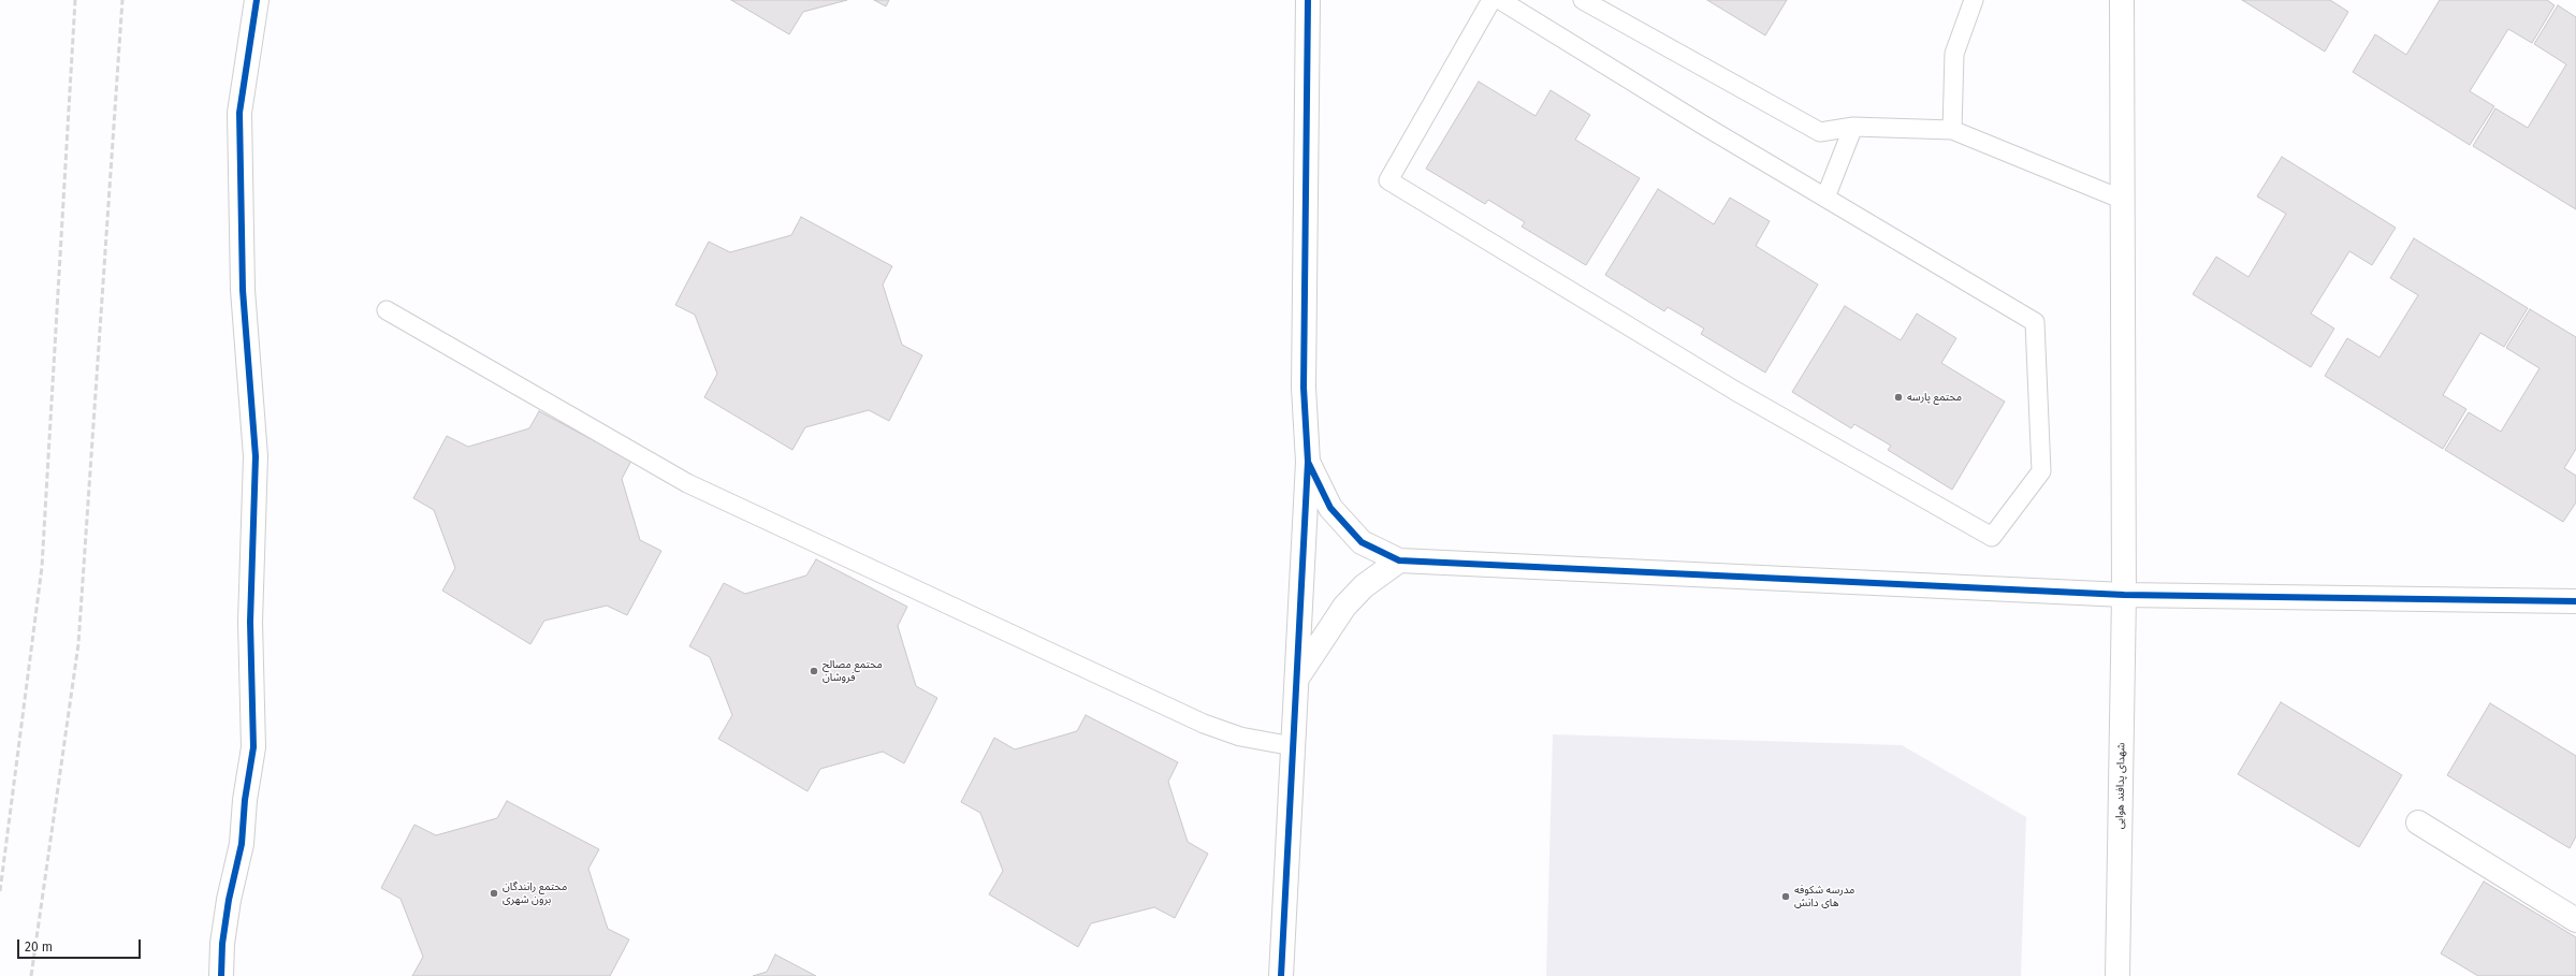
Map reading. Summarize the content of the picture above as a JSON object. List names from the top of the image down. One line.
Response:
{"streets":{"street":["شهدای پدافند هوایی"]},"places":["محتمع پارسه","محتمع مصالح فروشان","محتمع رانندگان برون شهری","مدرسه شکوفه های دانش"],"scale_bar":"20 m"}
